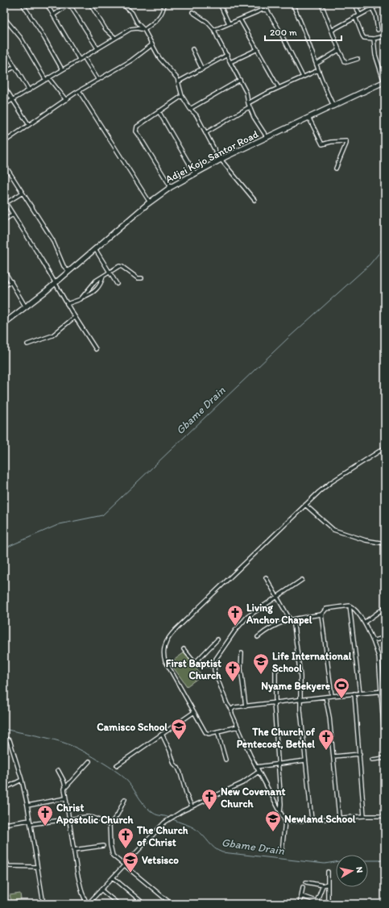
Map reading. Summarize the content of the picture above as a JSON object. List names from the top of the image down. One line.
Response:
{"streets":{"street":["Adjei Kojo Santor Road"]},"water":["Gbame Drain"],"places":{"church":["Living Anchor Chapel","First Baptist Church","The Church of Pentecost, Bethel","New Covenant Church","Christ Apostolic Church","The Church of Christ"],"school or university":["Life International School","Camisco School","Newland School","Vetsisco"],"sports":["Nyame Bekyere"]},"scale_bar":"200 m","north":"right"}
